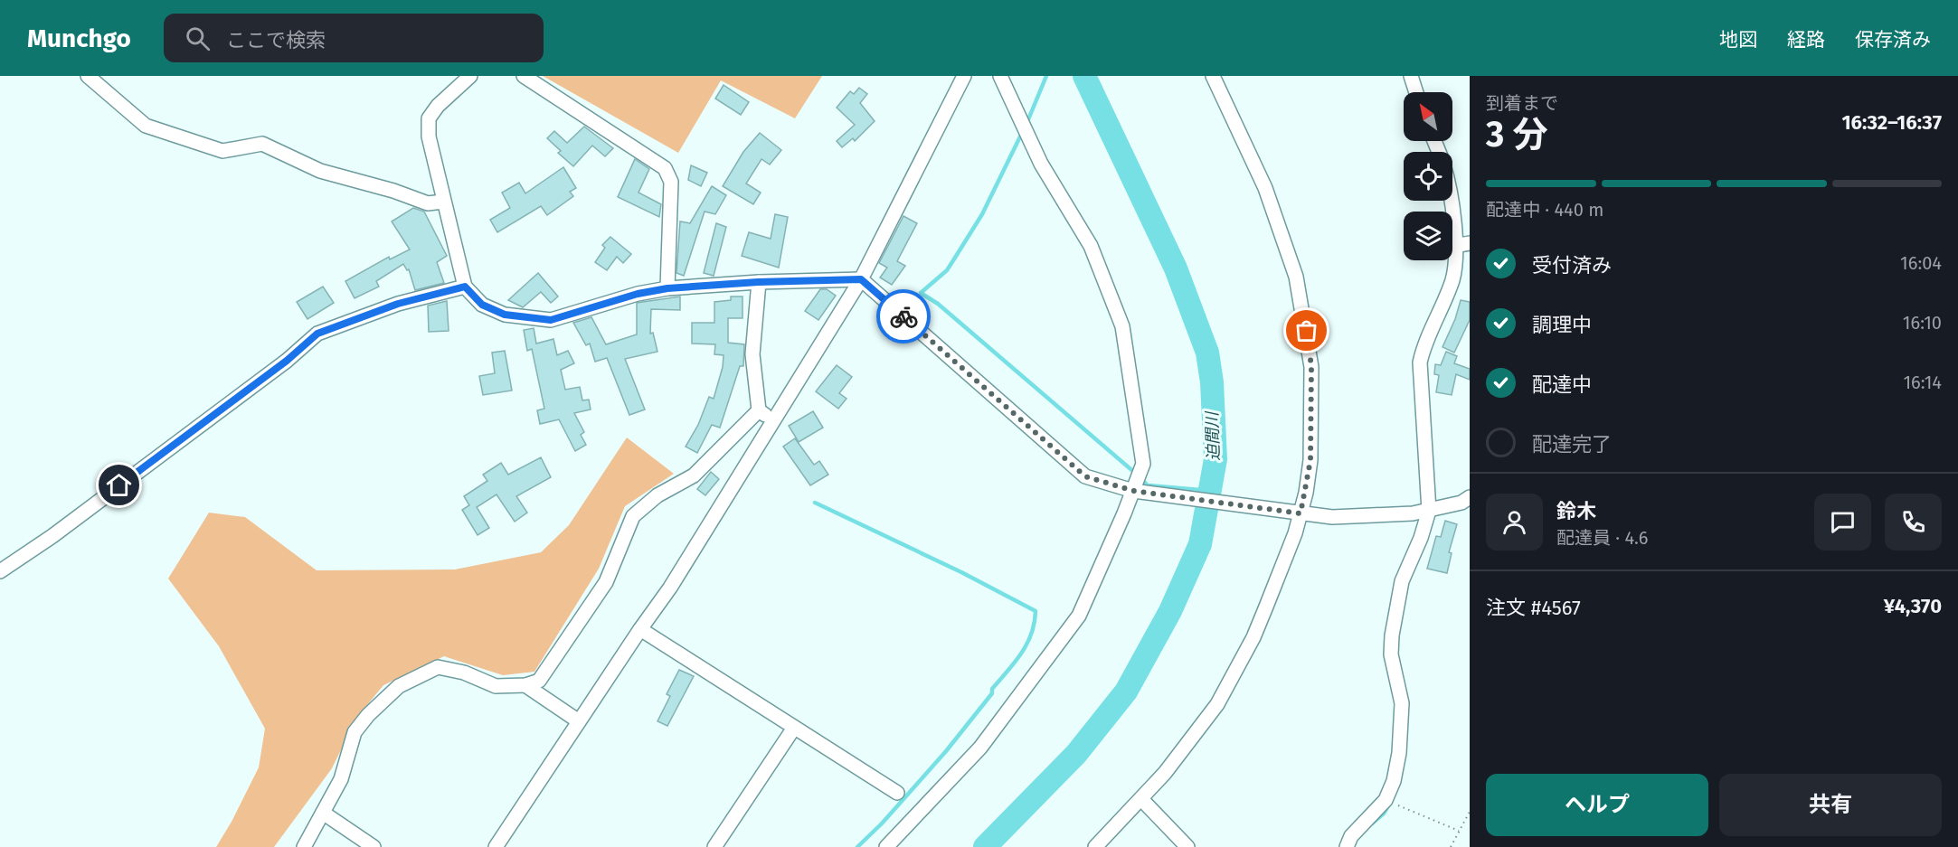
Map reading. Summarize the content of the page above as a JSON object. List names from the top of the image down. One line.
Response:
{"water":["迫間川"],"north":"top left","page":{"header":"Munchgo","search":"ここで検索","nav":["地図","経路","保存済み"],"heading":["3 分","到着まで","16:32–16:37"],"panel":["鈴木","配達員 · 4.6","注文 #4567","¥4,370"],"bar":"配達中 · 440 m","list":[["受付済み","16:04"],["調理中","16:10"],["配達中","16:14"],"配達完了"],"buttons":["ヘルプ","共有"]}}
